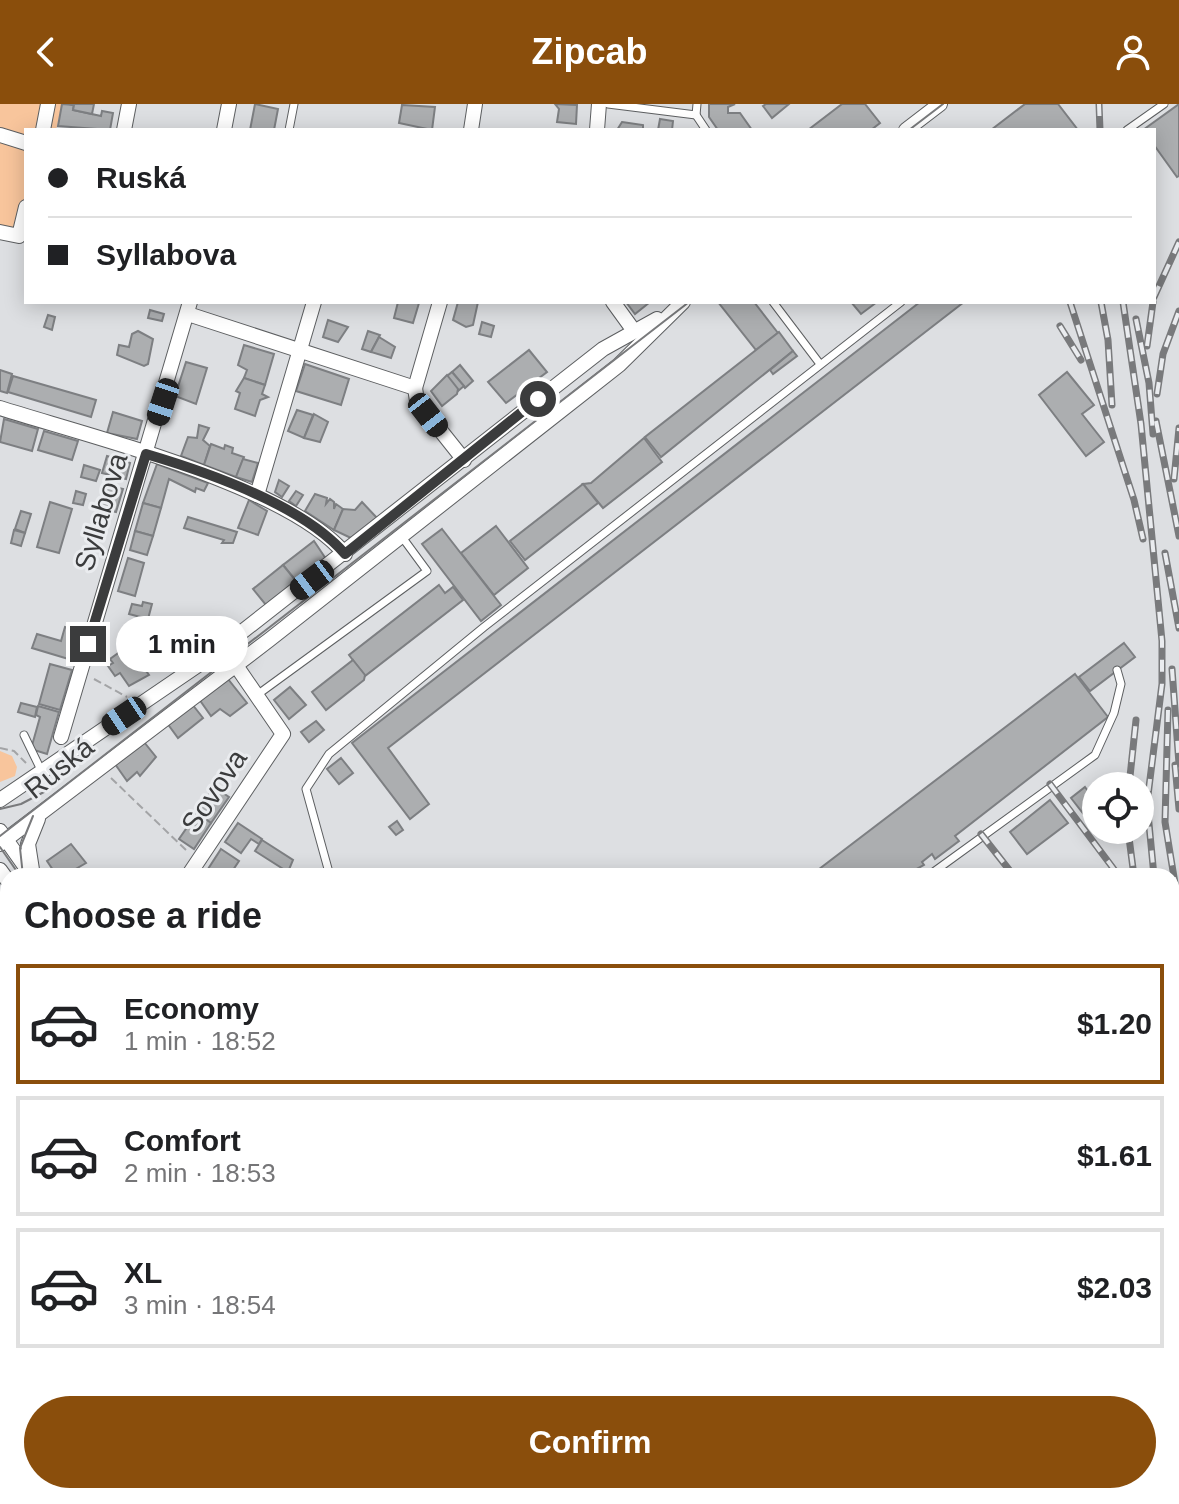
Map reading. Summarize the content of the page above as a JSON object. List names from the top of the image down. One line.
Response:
{"streets":{"street":["Syllabova","Ruská","Sovova"]},"page":{"header":"Zipcab","banner":["Ruská","Syllabova"],"bubble":"1 min","heading":"Choose a ride","list":[{"name":"Economy","note":"1 min · 18:52","value":"$1.20"},{"name":"Comfort","note":"2 min · 18:53","value":"$1.61"},{"name":"XL","note":"3 min · 18:54","value":"$2.03"}],"buttons":"Confirm"}}
